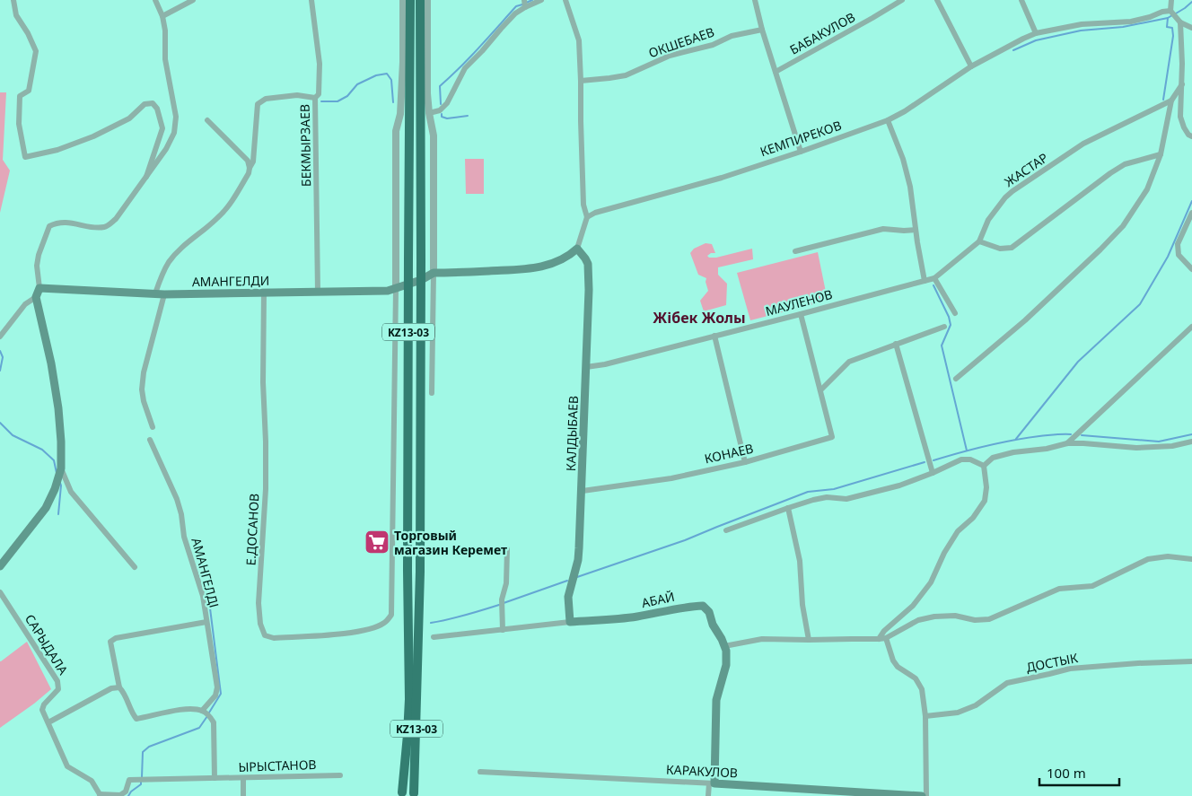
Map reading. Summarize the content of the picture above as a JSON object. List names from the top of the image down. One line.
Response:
{"streets":{"highway":["KZ13-03"],"main road":["АМАНГЕЛДИ","КАЛДЫБАЕВ","АБАЙ","КАРАКУЛОВ"],"street":["БАБАКУЛОВ","ОКШЕБАЕВ","КЕМПИРЕКОВ","БЕКМЫРЗАЕВ","ЖАСТАР","МАУЛЕНОВ","КОНАЕВ","Е.ДОСАНОВ","АМАНГЕЛДІ","САРЫДАЛА","ДОСТЫК","ЫРЫСТАНОВ"]},"crossings":[["БЕКМЫРЗАЕВ","АМАНГЕЛДИ"],["ЖАСТАР","МАУЛЕНОВ"],["АМАНГЕЛДИ","KZ13-03"],["АМАНГЕЛДИ","Е.ДОСАНОВ"],["МАУЛЕНОВ","КАЛДЫБАЕВ"],["МАУЛЕНОВ","КОНАЕВ"],["КАЛДЫБАЕВ","КОНАЕВ"],["КАЛДЫБАЕВ","АБАЙ"],["АБАЙ","КАРАКУЛОВ"],["САРЫДАЛА","ЫРЫСТАНОВ"]],"districts":["Жібек Жолы"],"places":{"supermarket":["Торговый магазин Керемет"]},"scale_bar":"100 m"}
